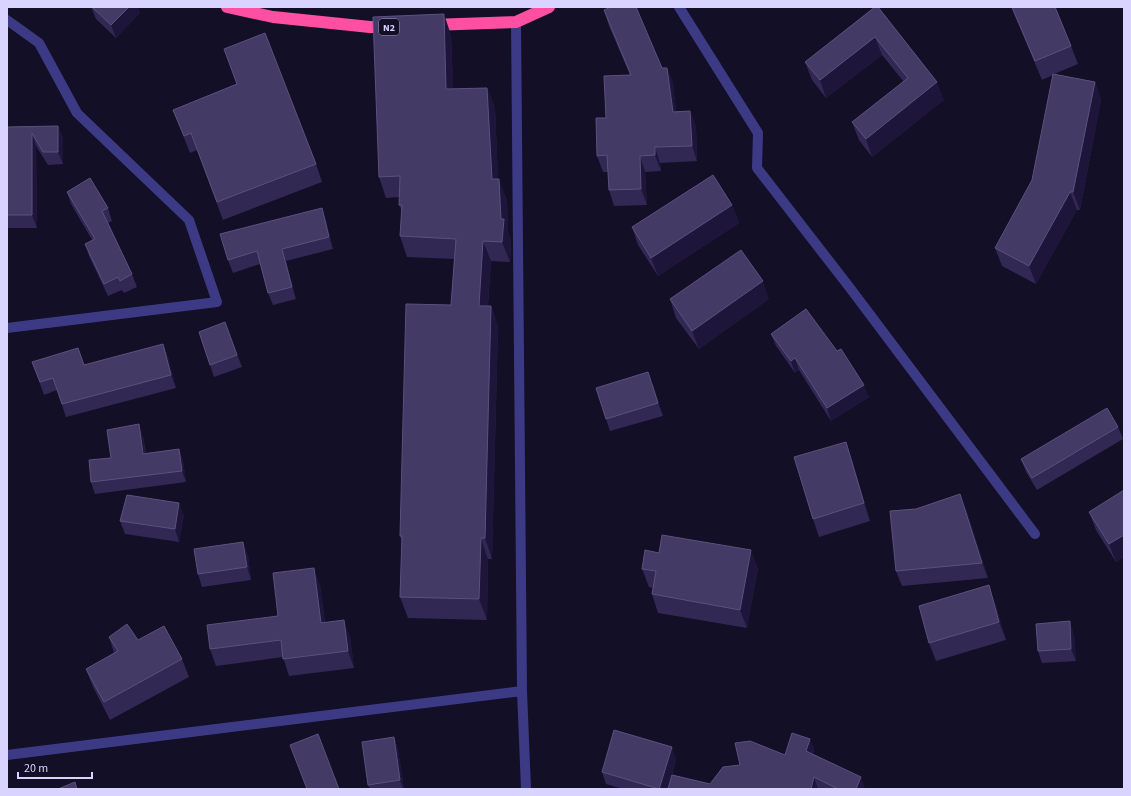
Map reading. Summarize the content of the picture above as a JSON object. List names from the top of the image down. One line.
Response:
{"streets":{"highway":["N2"]},"scale_bar":"20 m"}
